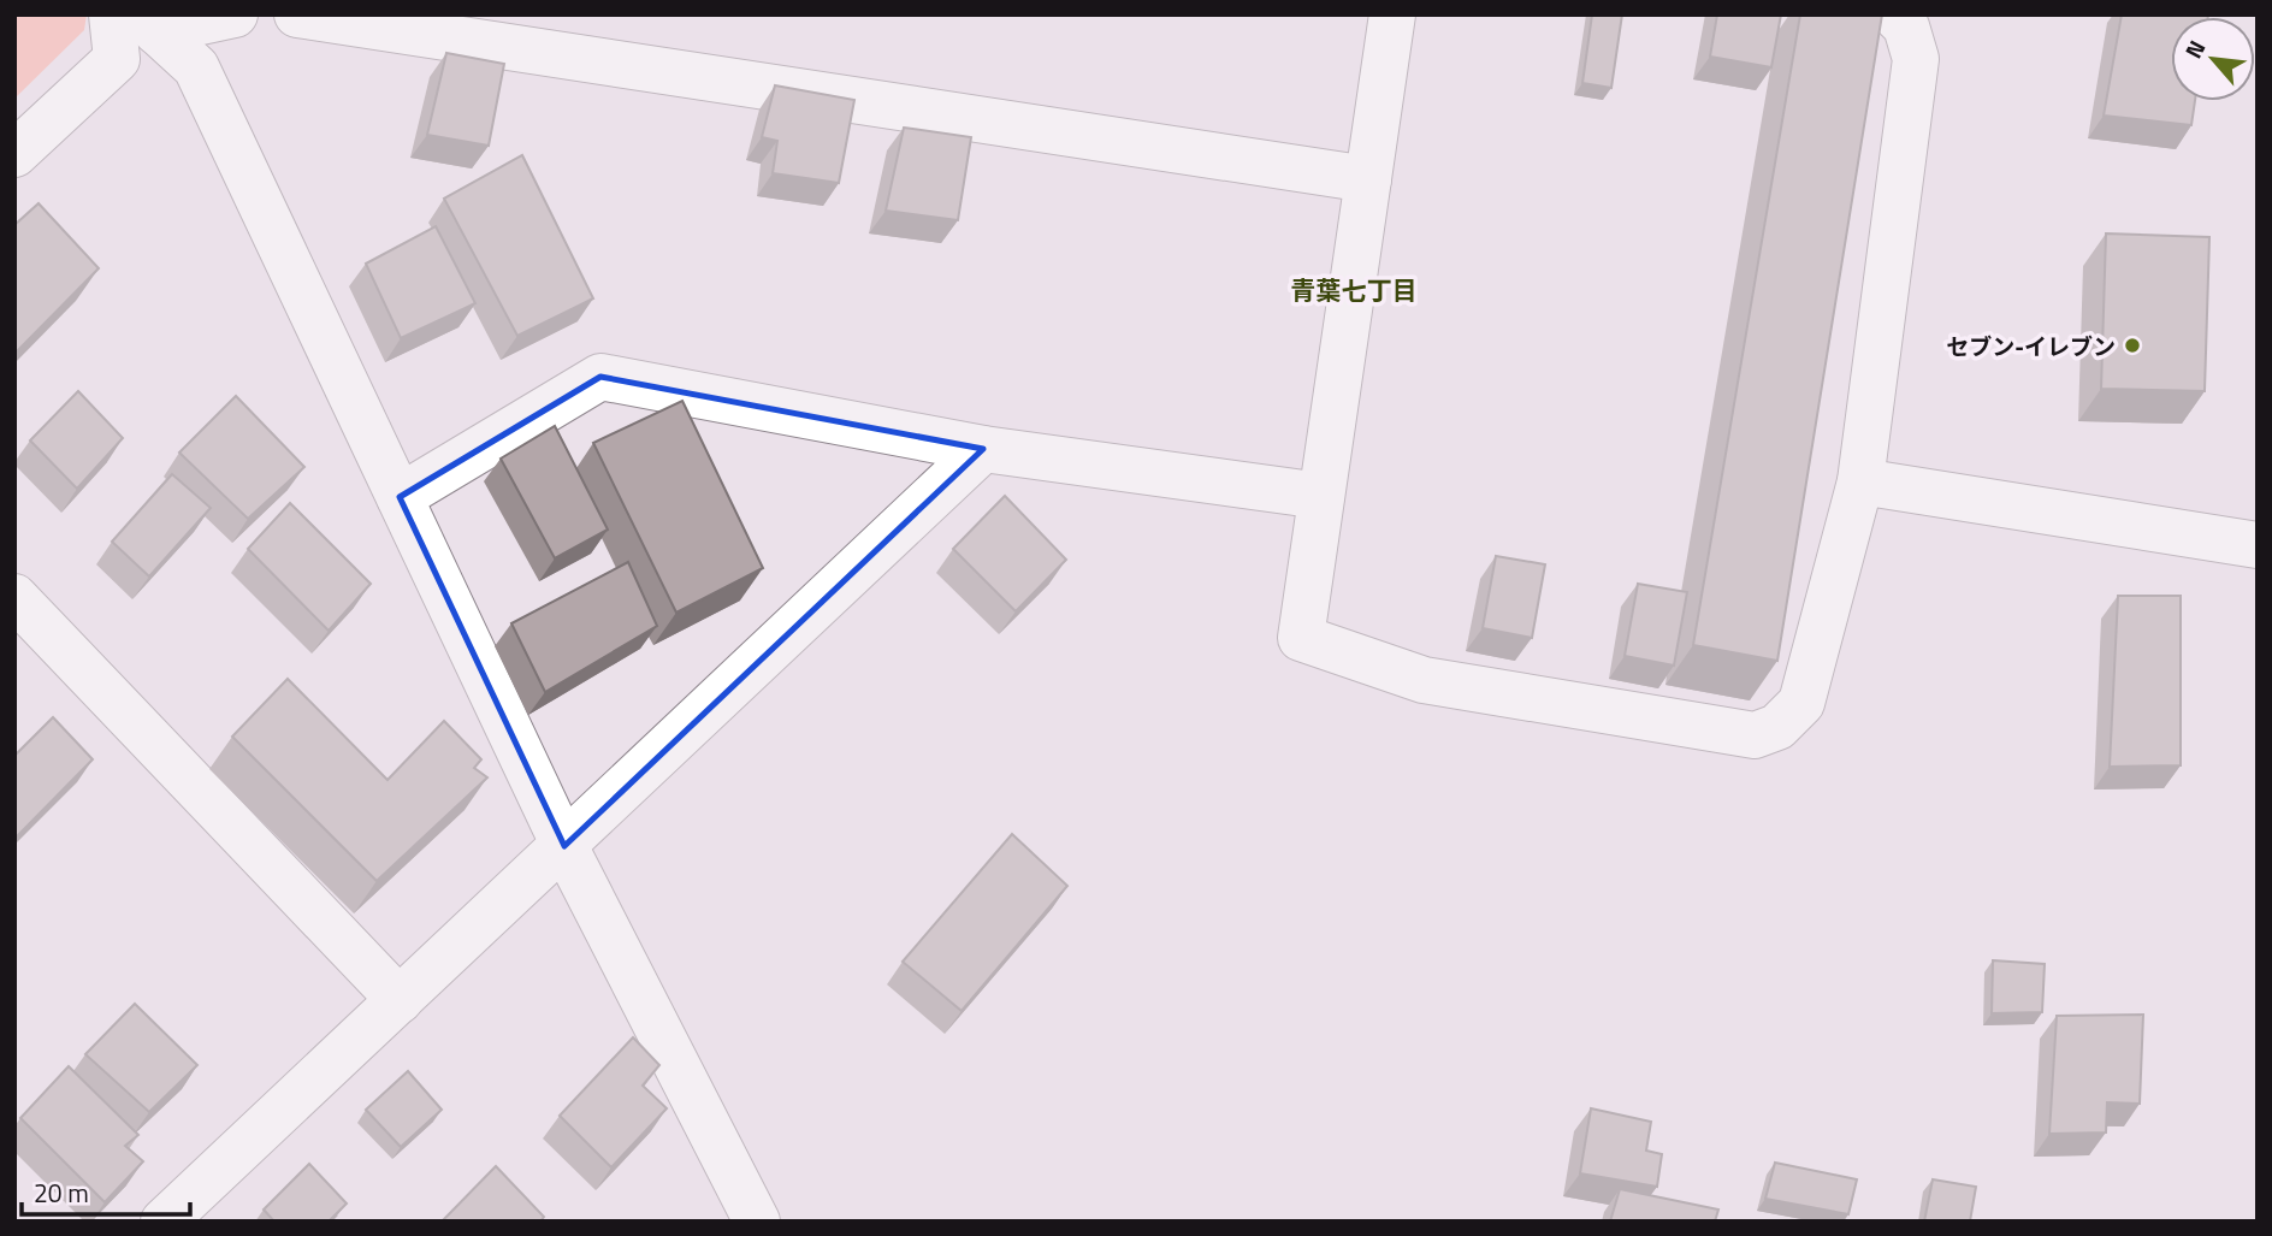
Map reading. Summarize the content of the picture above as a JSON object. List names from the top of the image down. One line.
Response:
{"districts":["青葉七丁目"],"places":["セブン-イレブン"],"scale_bar":"20 m","north":"top left"}
